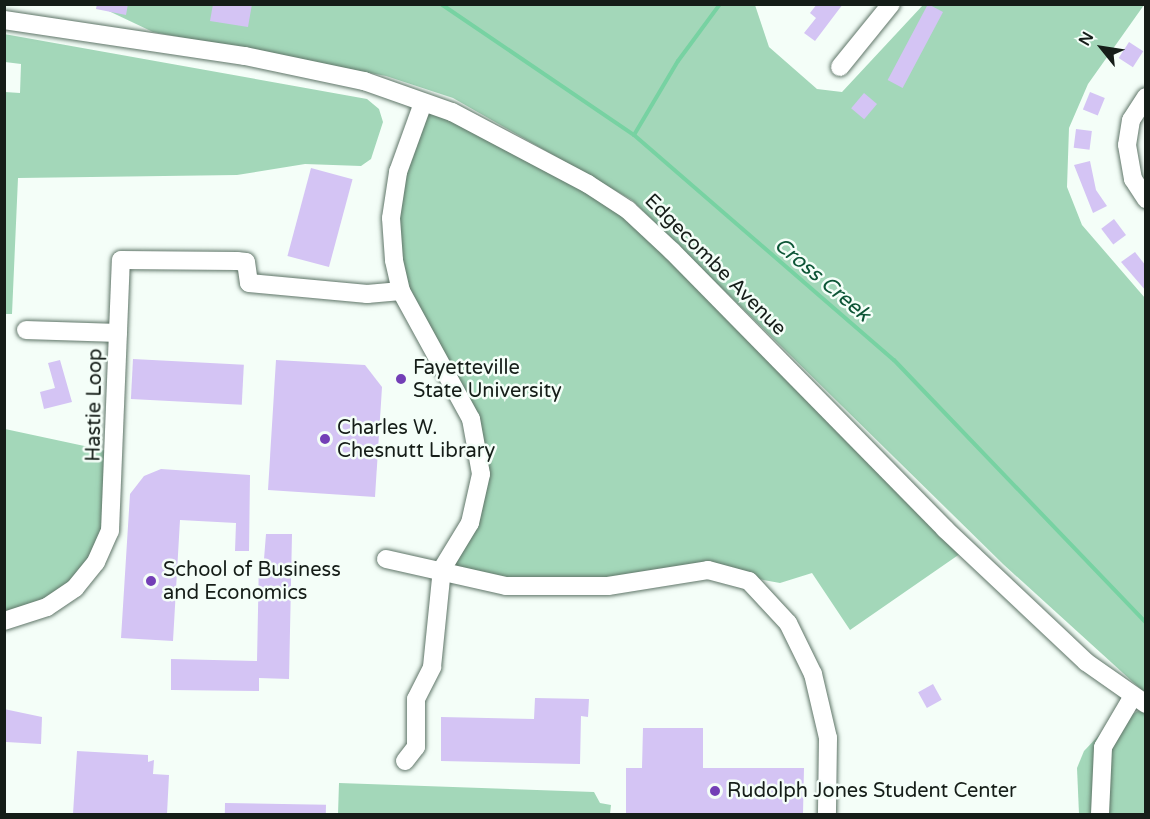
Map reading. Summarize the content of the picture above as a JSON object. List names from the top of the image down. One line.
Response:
{"streets":{"street":["Edgecombe Avenue","Hastie Loop"]},"water":["Cross Creek"],"places":["Fayetteville State University","Charles W. Chesnutt Library","School of Business and Economics","Rudolph Jones Student Center"],"north":"top left"}
